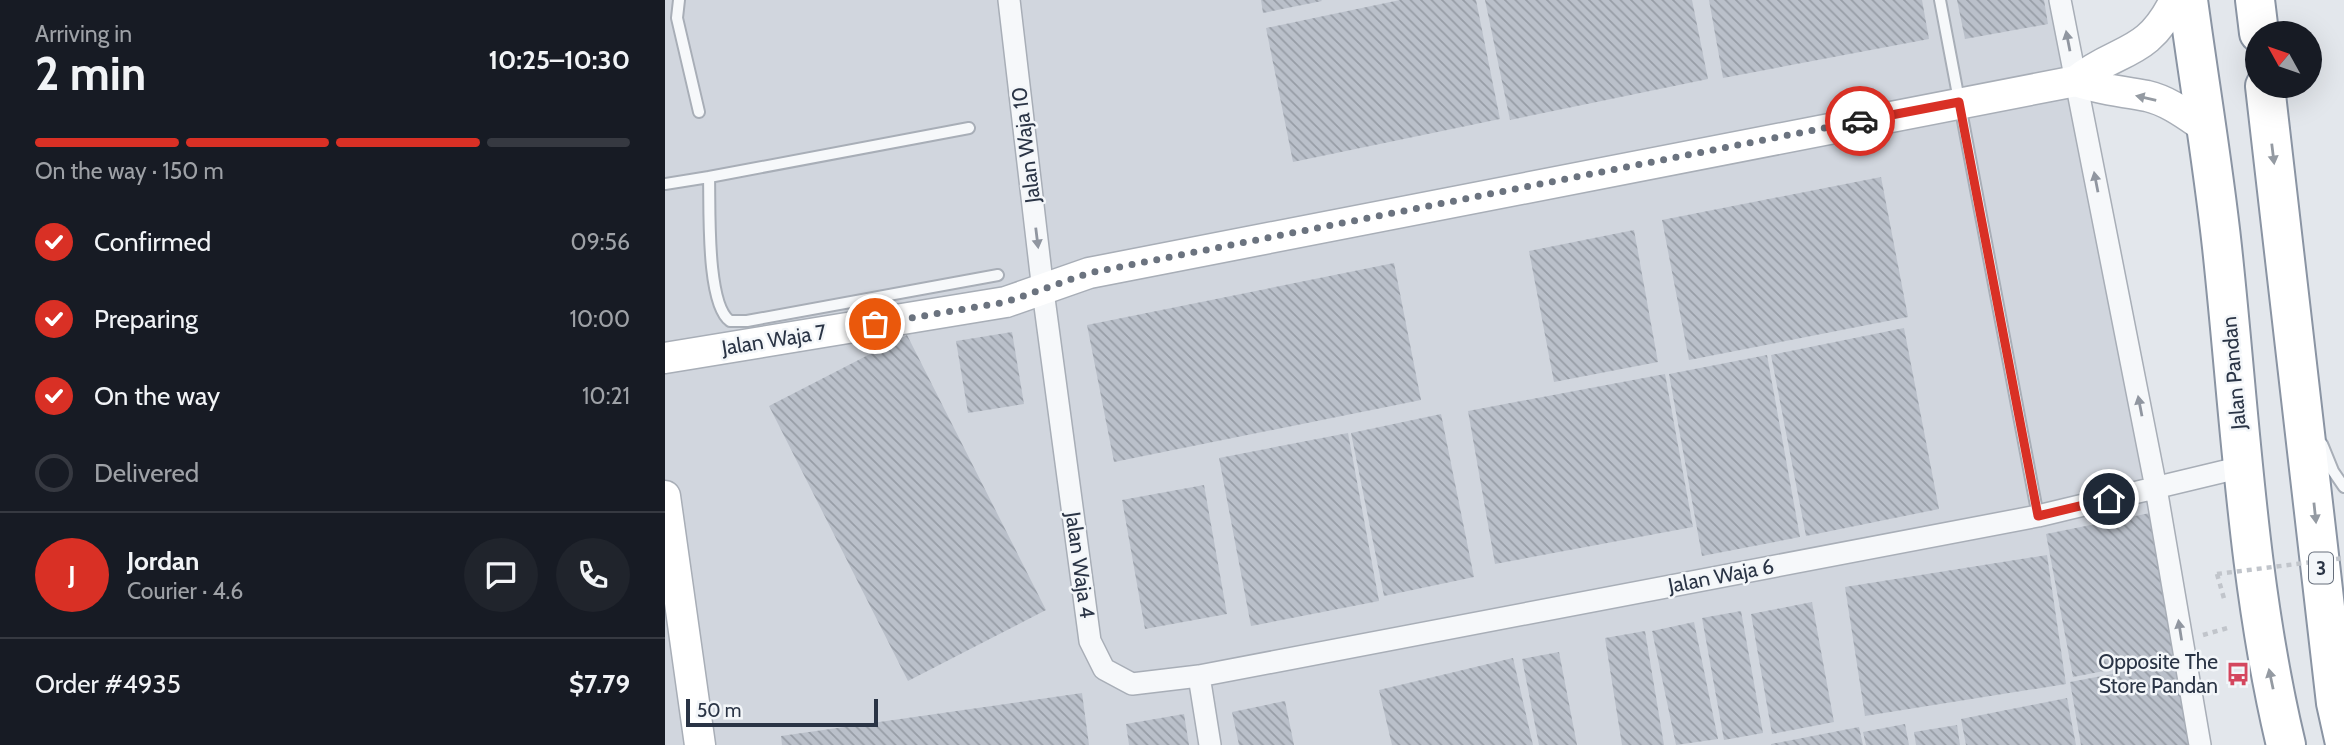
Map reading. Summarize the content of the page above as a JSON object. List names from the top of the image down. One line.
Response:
{"streets":{"highway":["Jalan Pandan","3"],"street":["Jalan Waja 10","Jalan Waja 7","Jalan Waja 4","Jalan Waja 6"]},"crossings":[["Jalan Waja 10","Jalan Waja 7"],["Jalan Waja 10","Jalan Waja 4"],["Jalan Waja 7","Jalan Pandan"],["Jalan Waja 7","Jalan Waja 4"],["Jalan Pandan","Jalan Waja 6"],["Jalan Waja 4","Jalan Waja 6"]],"one_way":["Jalan Waja 10"],"places":{"bus stop":["Opposite The Store Pandan"]},"scale_bar":"50 m","north":"top left","page":{"heading":["2 min","Arriving in","10:25–10:30"],"panel":["Jordan","Courier · 4.6","Order #4935","$7.79"],"bar":"On the way · 150 m","list":[["Confirmed","09:56"],["Preparing","10:00"],["On the way","10:21"],"Delivered"],"round":"J","scale":"50 m"}}
